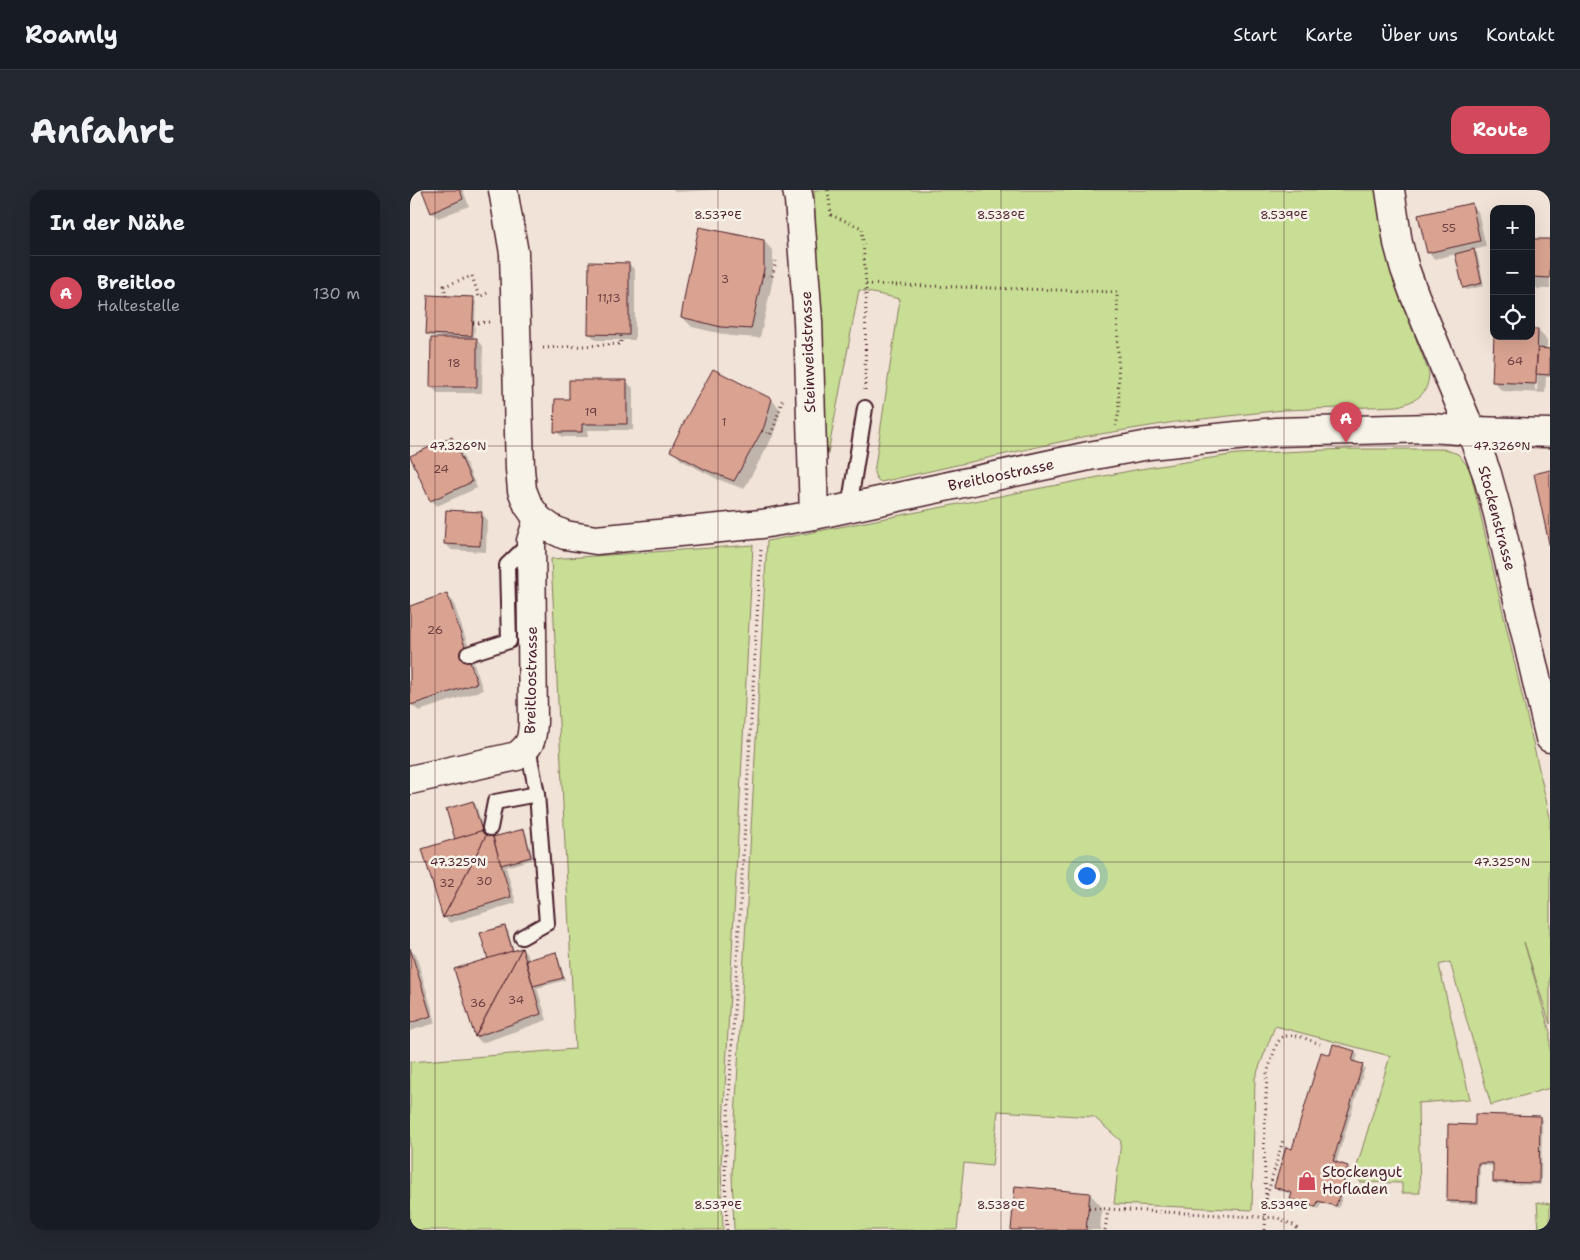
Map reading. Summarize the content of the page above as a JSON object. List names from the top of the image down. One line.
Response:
{"streets":{"street":["Steinweidstrasse","Breitloostrasse","Stockenstrasse"]},"crossings":[["Steinweidstrasse","Breitloostrasse"],["Breitloostrasse","Stockenstrasse"]],"places":{"shop":["Stockengut Hofladen"]},"house_numbers":["55","3","11,13","64","18","19","1","24","26","30","32","34","36"],"page":{"header":"Roamly","nav":["Start","Karte","Über uns","Kontakt"],"buttons":"Route","title":"Anfahrt","heading":"In der Nähe","map_buttons":["+","−"],"list":[{"mark":"A","name":"Breitloo","note":"Haltestelle","value":"130 m"}],"pins":"A"},"coordinates":["8.537°E","8.538°E","8.539°E","47.326°N","47.325°N"]}
